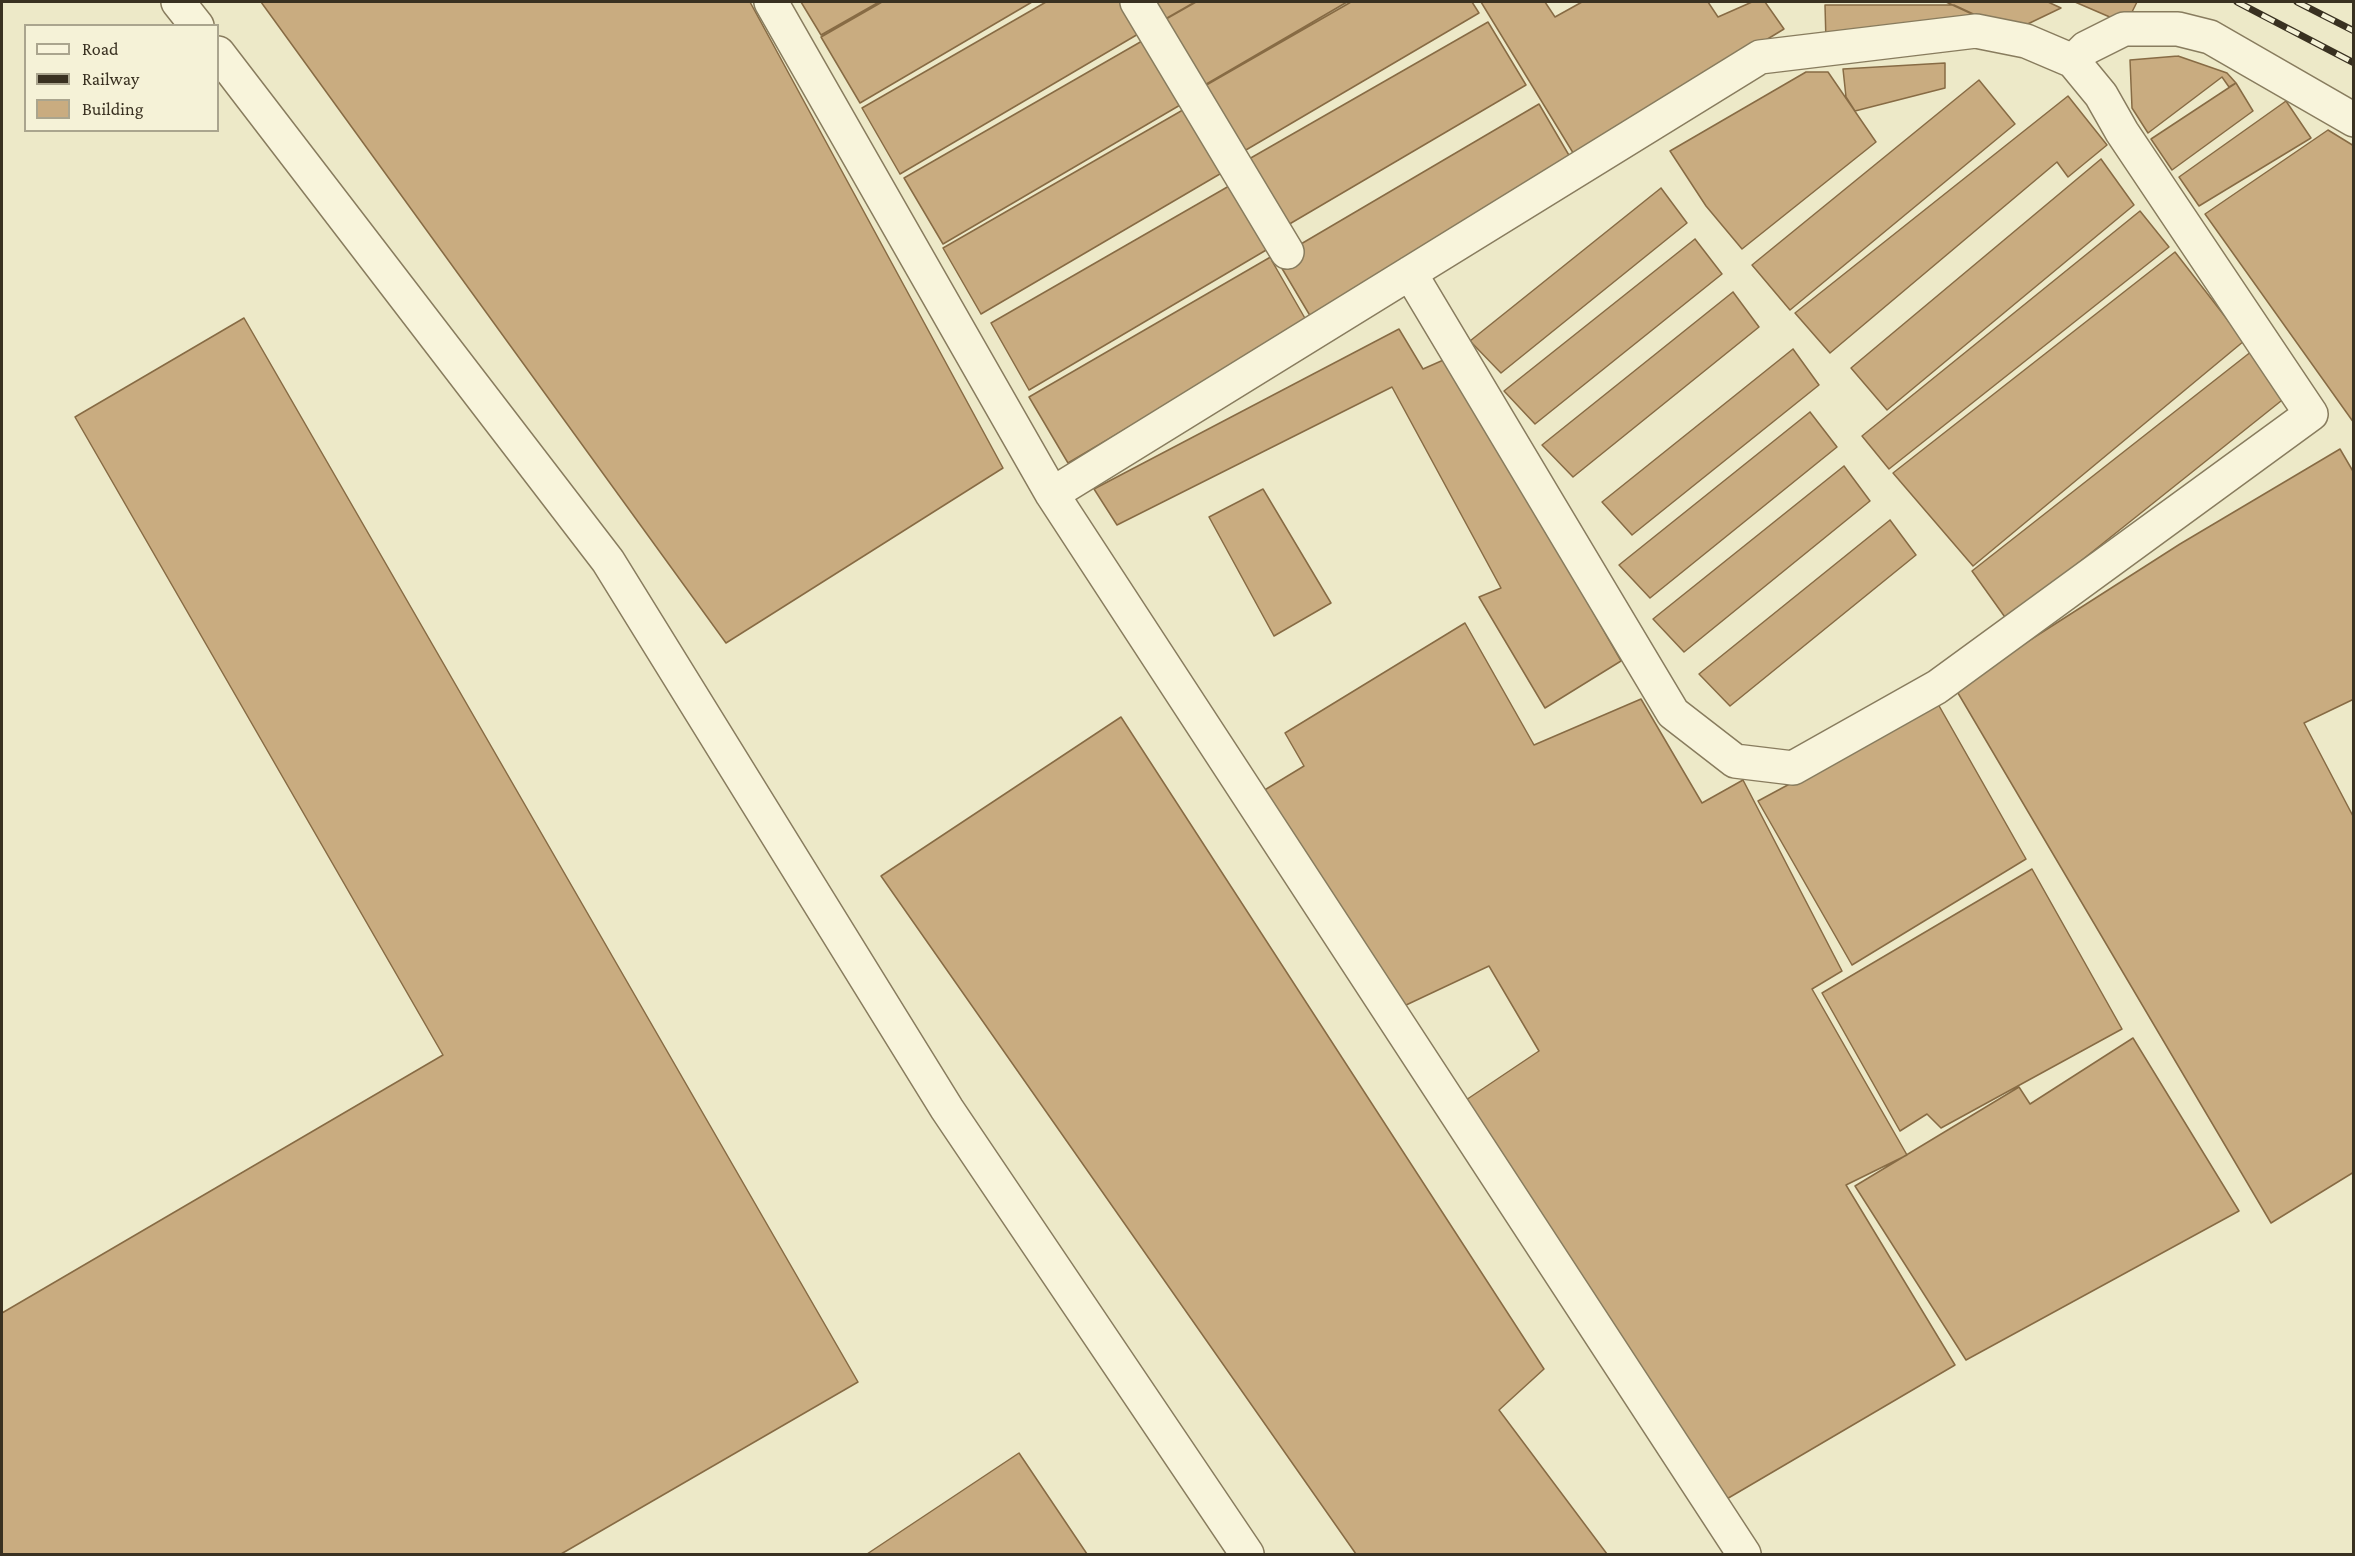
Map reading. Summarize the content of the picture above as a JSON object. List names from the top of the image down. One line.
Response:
{"legend":["Road","Railway","Building"]}
